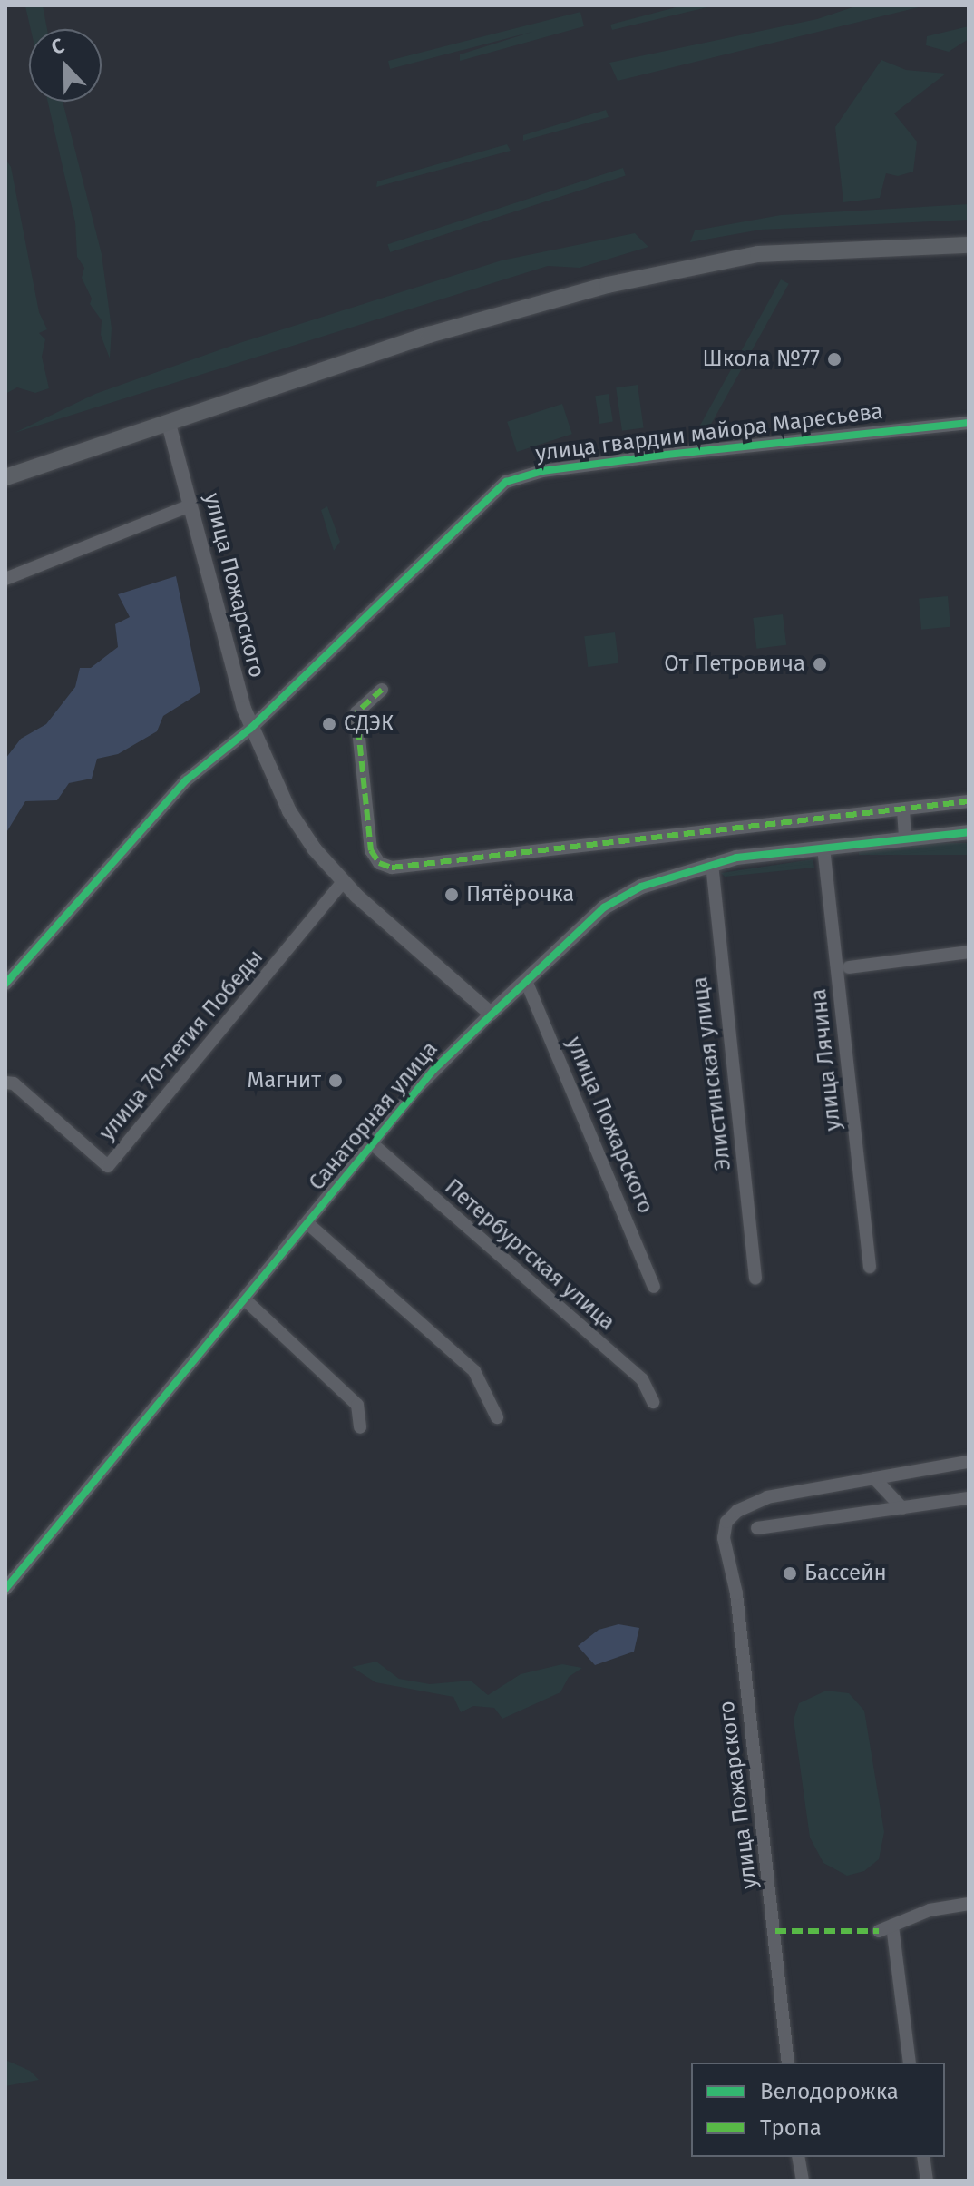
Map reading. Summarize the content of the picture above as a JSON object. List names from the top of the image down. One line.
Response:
{"streets":{"street":["улица гвардии майора Маресьева","улица Пожарского","улица 70-летия Победы","улица Лячина","Элистинская улица","Санаторная улица","Петербургская улица"]},"crossings":[["улица гвардии майора Маресьева","улица Пожарского"],["улица Пожарского","улица 70-летия Победы"],["улица Пожарского","Санаторная улица"],["улица Лячина","Санаторная улица"],["Элистинская улица","Санаторная улица"],["Санаторная улица","Петербургская улица"]],"places":["Школа №77","От Петровича","СДЭК","Пятёрочка","Магнит","Бассейн"],"legend":["Велодорожка","Тропа"],"north":"top"}
